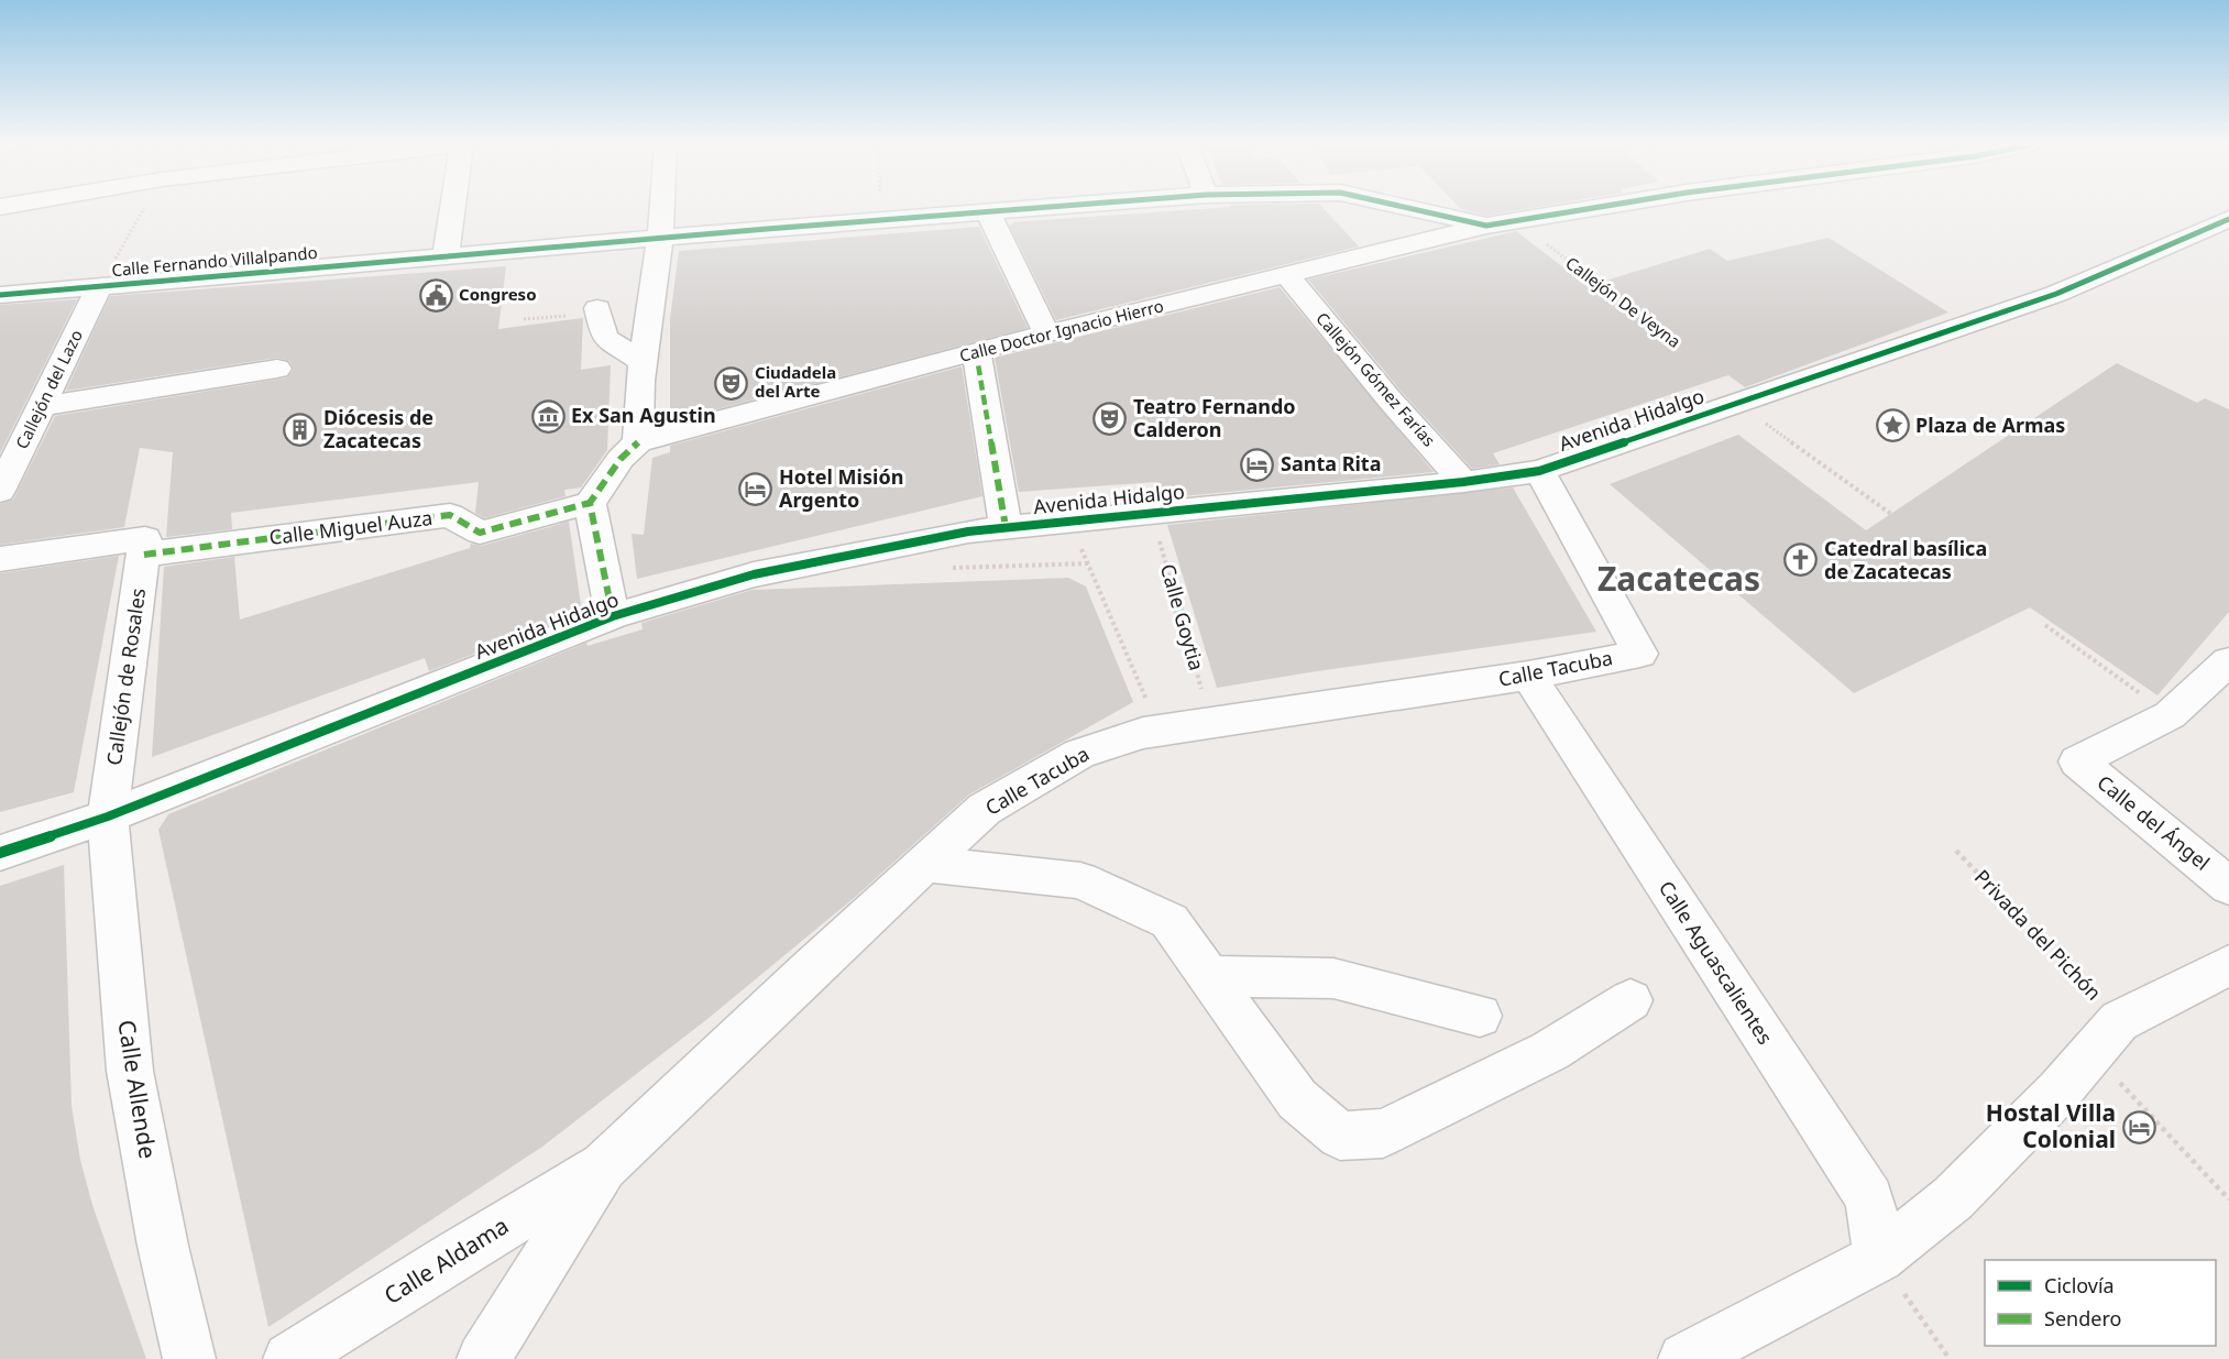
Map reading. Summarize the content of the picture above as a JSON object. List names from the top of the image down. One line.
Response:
{"streets":{"street":["Calle Fernando Villalpando","Calle Doctor Ignacio Hierro","Callejón Gómez Farías","Callejón del Lazo","Avenida Hidalgo","Calle Miguel Auza","Calle Tacuba","Callejón de Rosales","Calle del Ángel","Calle Aguascalientes","Calle Allende","Calle Aldama"],"path":["Callejón De Veyna","Calle Goytia","Privada del Pichón"]},"crossings":[["Calle Fernando Villalpando","Calle Doctor Ignacio Hierro"],["Calle Fernando Villalpando","Callejón del Lazo"],["Callejón De Veyna","Calle Doctor Ignacio Hierro"],["Callejón De Veyna","Avenida Hidalgo"],["Calle Doctor Ignacio Hierro","Callejón Gómez Farías"],["Callejón Gómez Farías","Avenida Hidalgo"],["Avenida Hidalgo","Calle Goytia"],["Avenida Hidalgo","Calle Tacuba"],["Avenida Hidalgo","Callejón de Rosales"],["Avenida Hidalgo","Calle Allende"],["Calle Miguel Auza","Callejón de Rosales"],["Calle Goytia","Calle Tacuba"],["Calle Tacuba","Calle Aguascalientes"],["Calle Tacuba","Calle Aldama"],["Callejón de Rosales","Calle Allende"]],"districts":["Zacatecas"],"places":{"public building":["Congreso"],"theatre":["Ciudadela del Arte","Teatro Fernando Calderon"],"museum":["Ex San Agustin"],"place":["Plaza de Armas"],"building":["Diócesis de Zacatecas"],"hotel":["Santa Rita","Hotel Misión Argento","Hostal Villa Colonial"],"church":["Catedral basílica de Zacatecas"]},"legend":["Ciclovía","Sendero"]}
